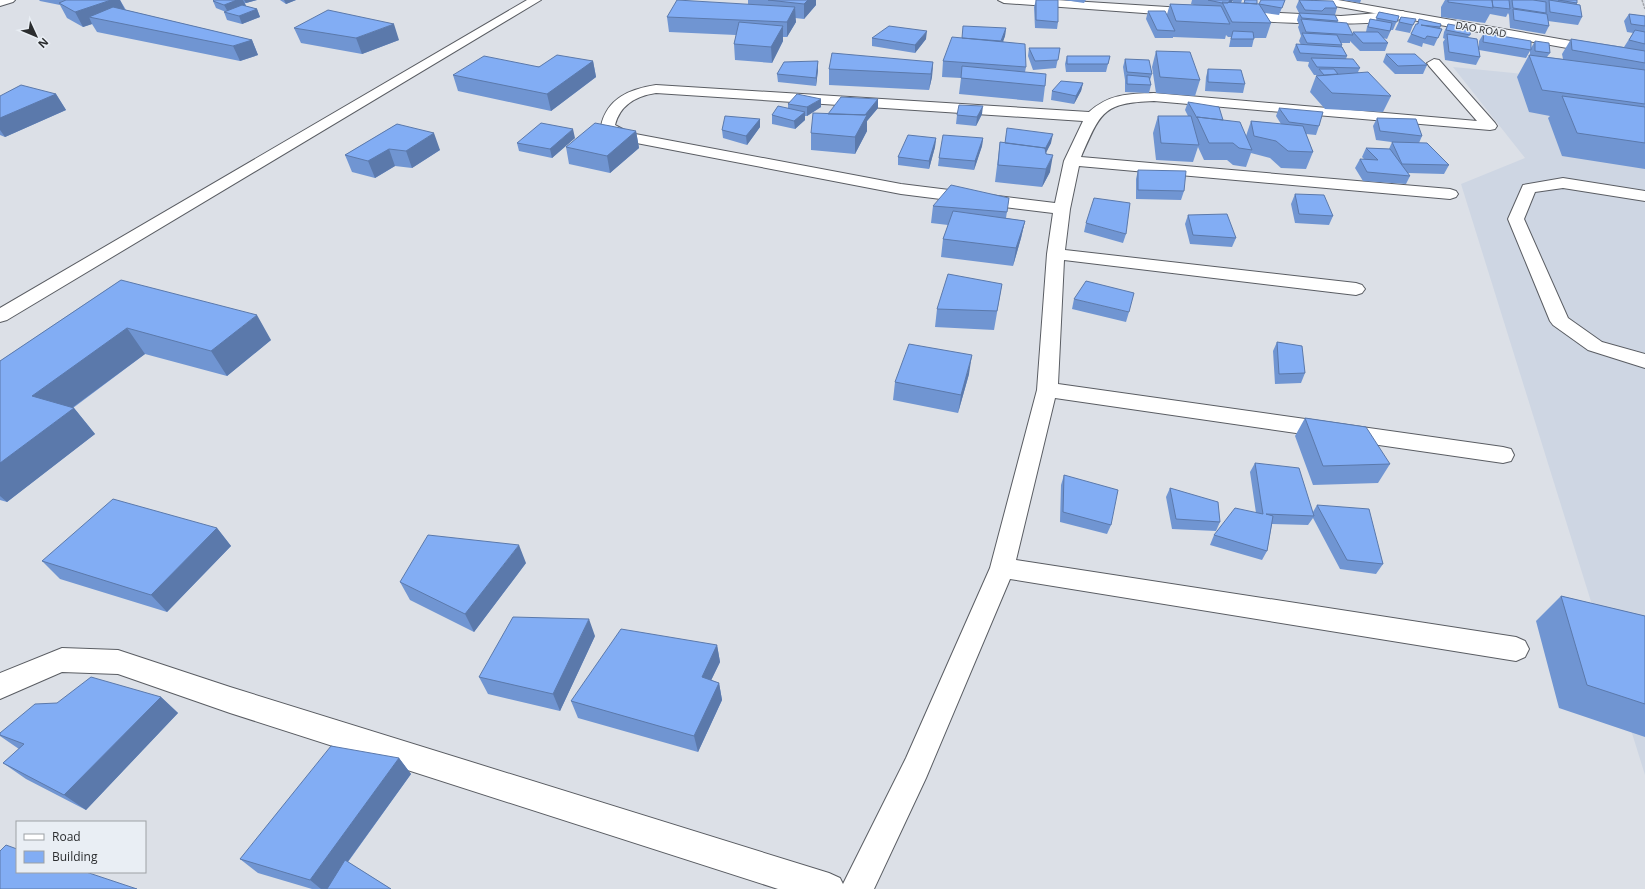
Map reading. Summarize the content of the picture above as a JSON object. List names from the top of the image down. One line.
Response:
{"streets":{"street":["DAO ROAD"]},"legend":["Road","Building"],"north":"bottom right"}
